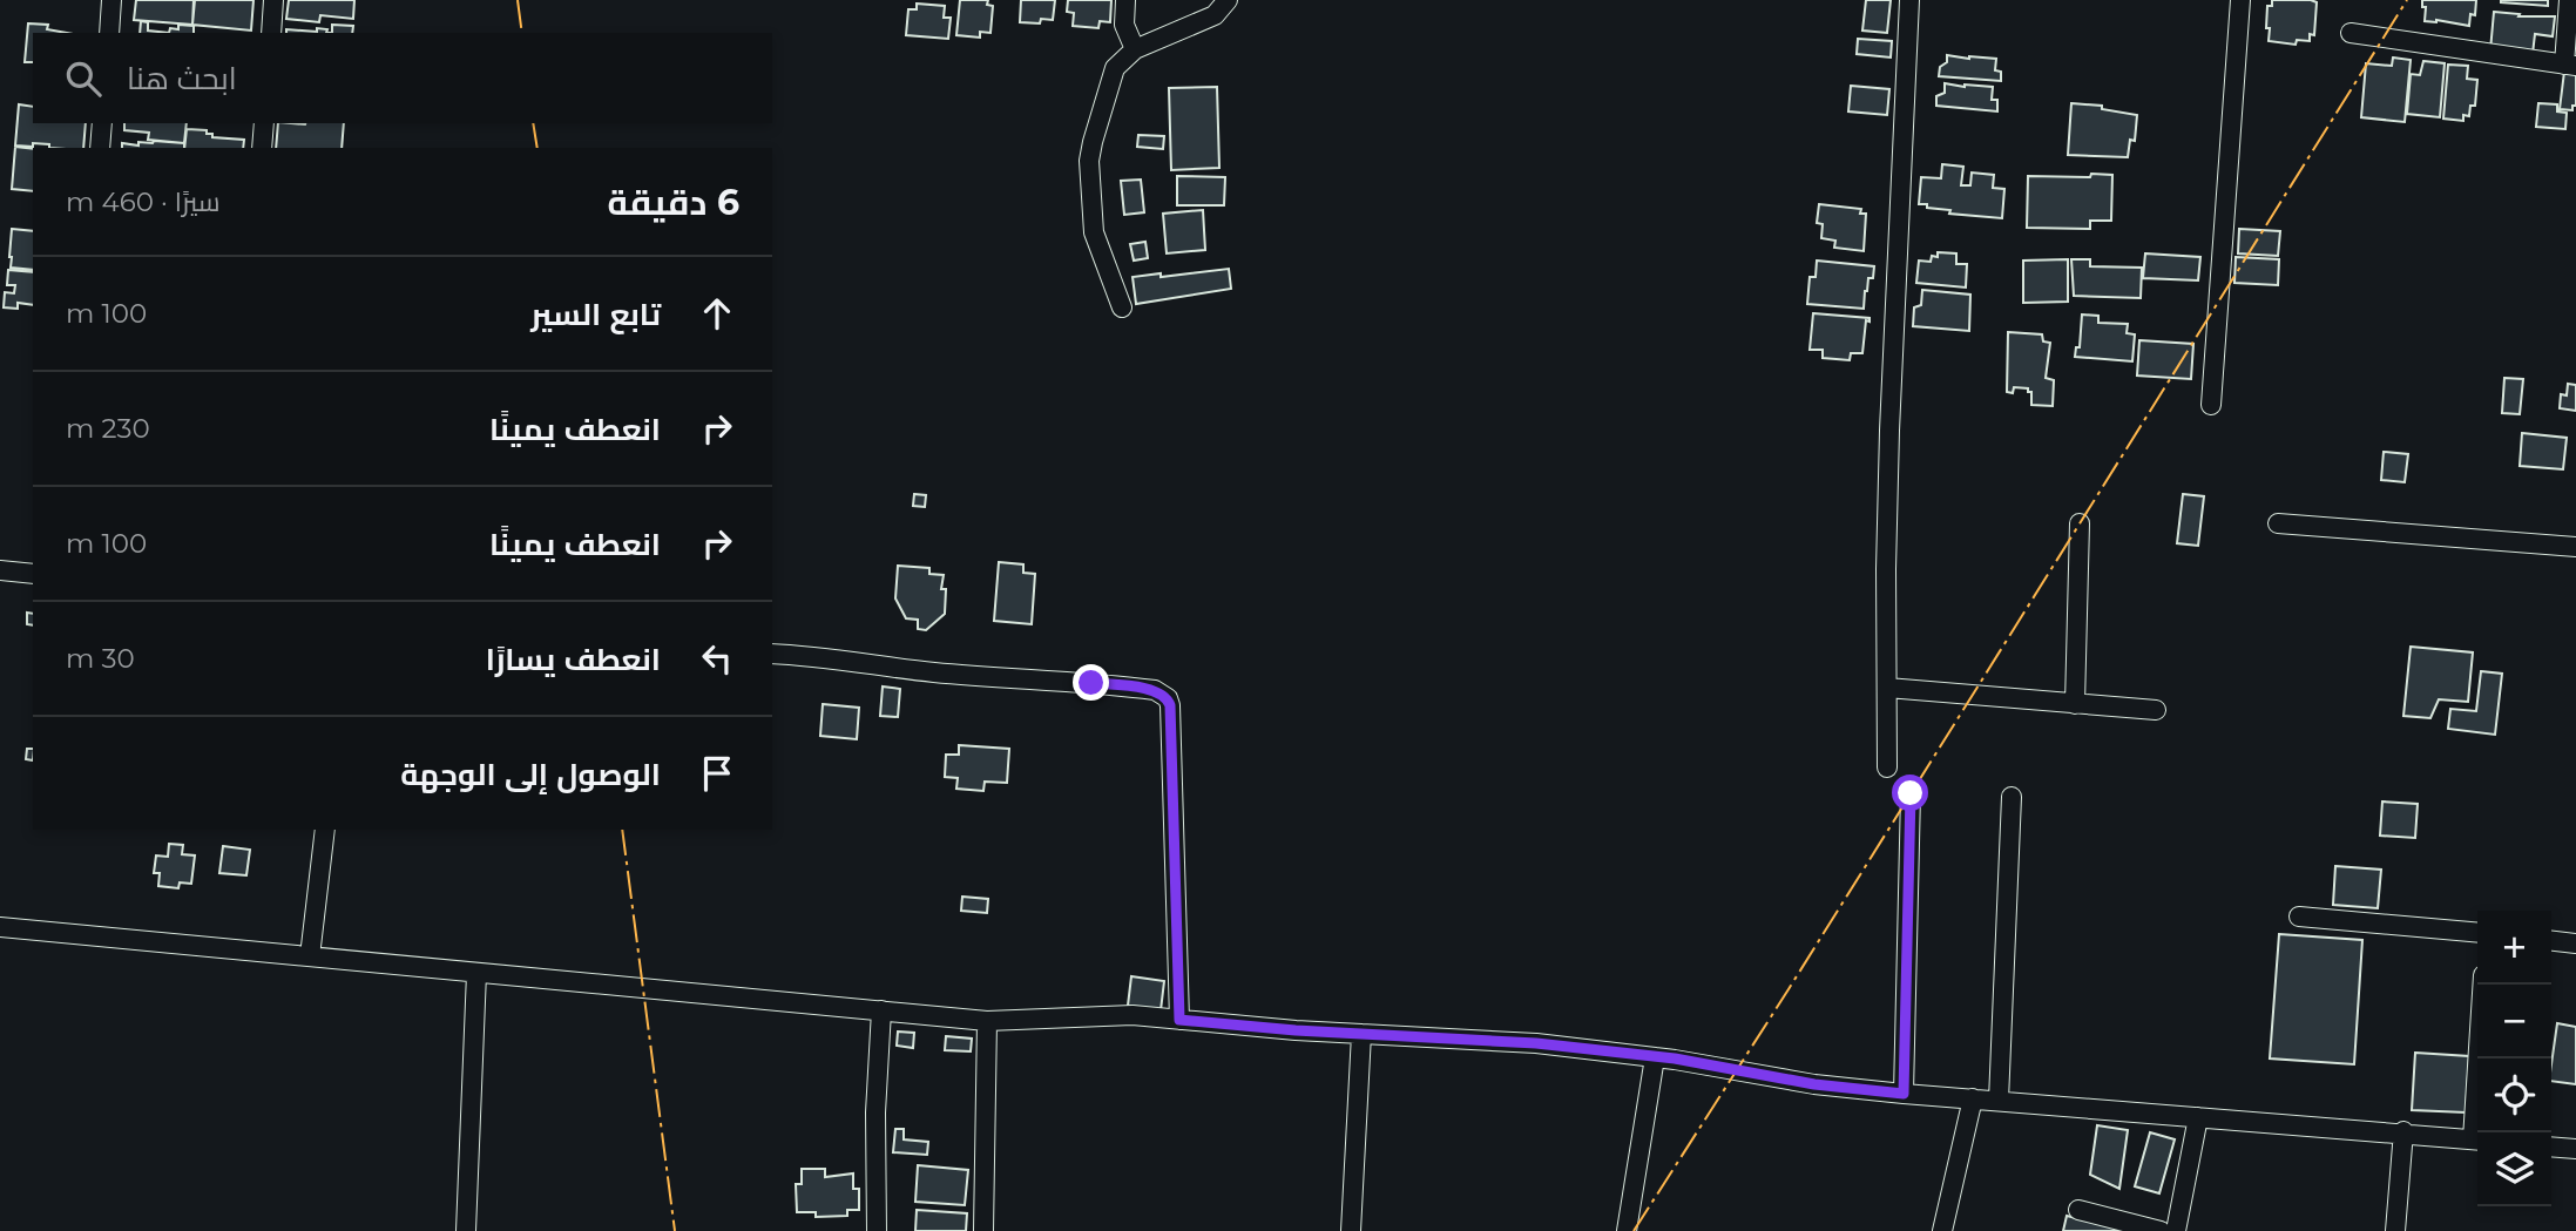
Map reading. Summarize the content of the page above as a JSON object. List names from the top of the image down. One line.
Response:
{"page":{"search":"ابحث هنا","heading":["6 دقيقة","سيرًا · 460 m"],"list":[["تابع السير","100 m"],["انعطف يمينًا","230 m"],["انعطف يمينًا","100 m"],["انعطف يسارًا","30 m"],"الوصول إلى الوجهة"],"map_buttons":["+","−"]}}
